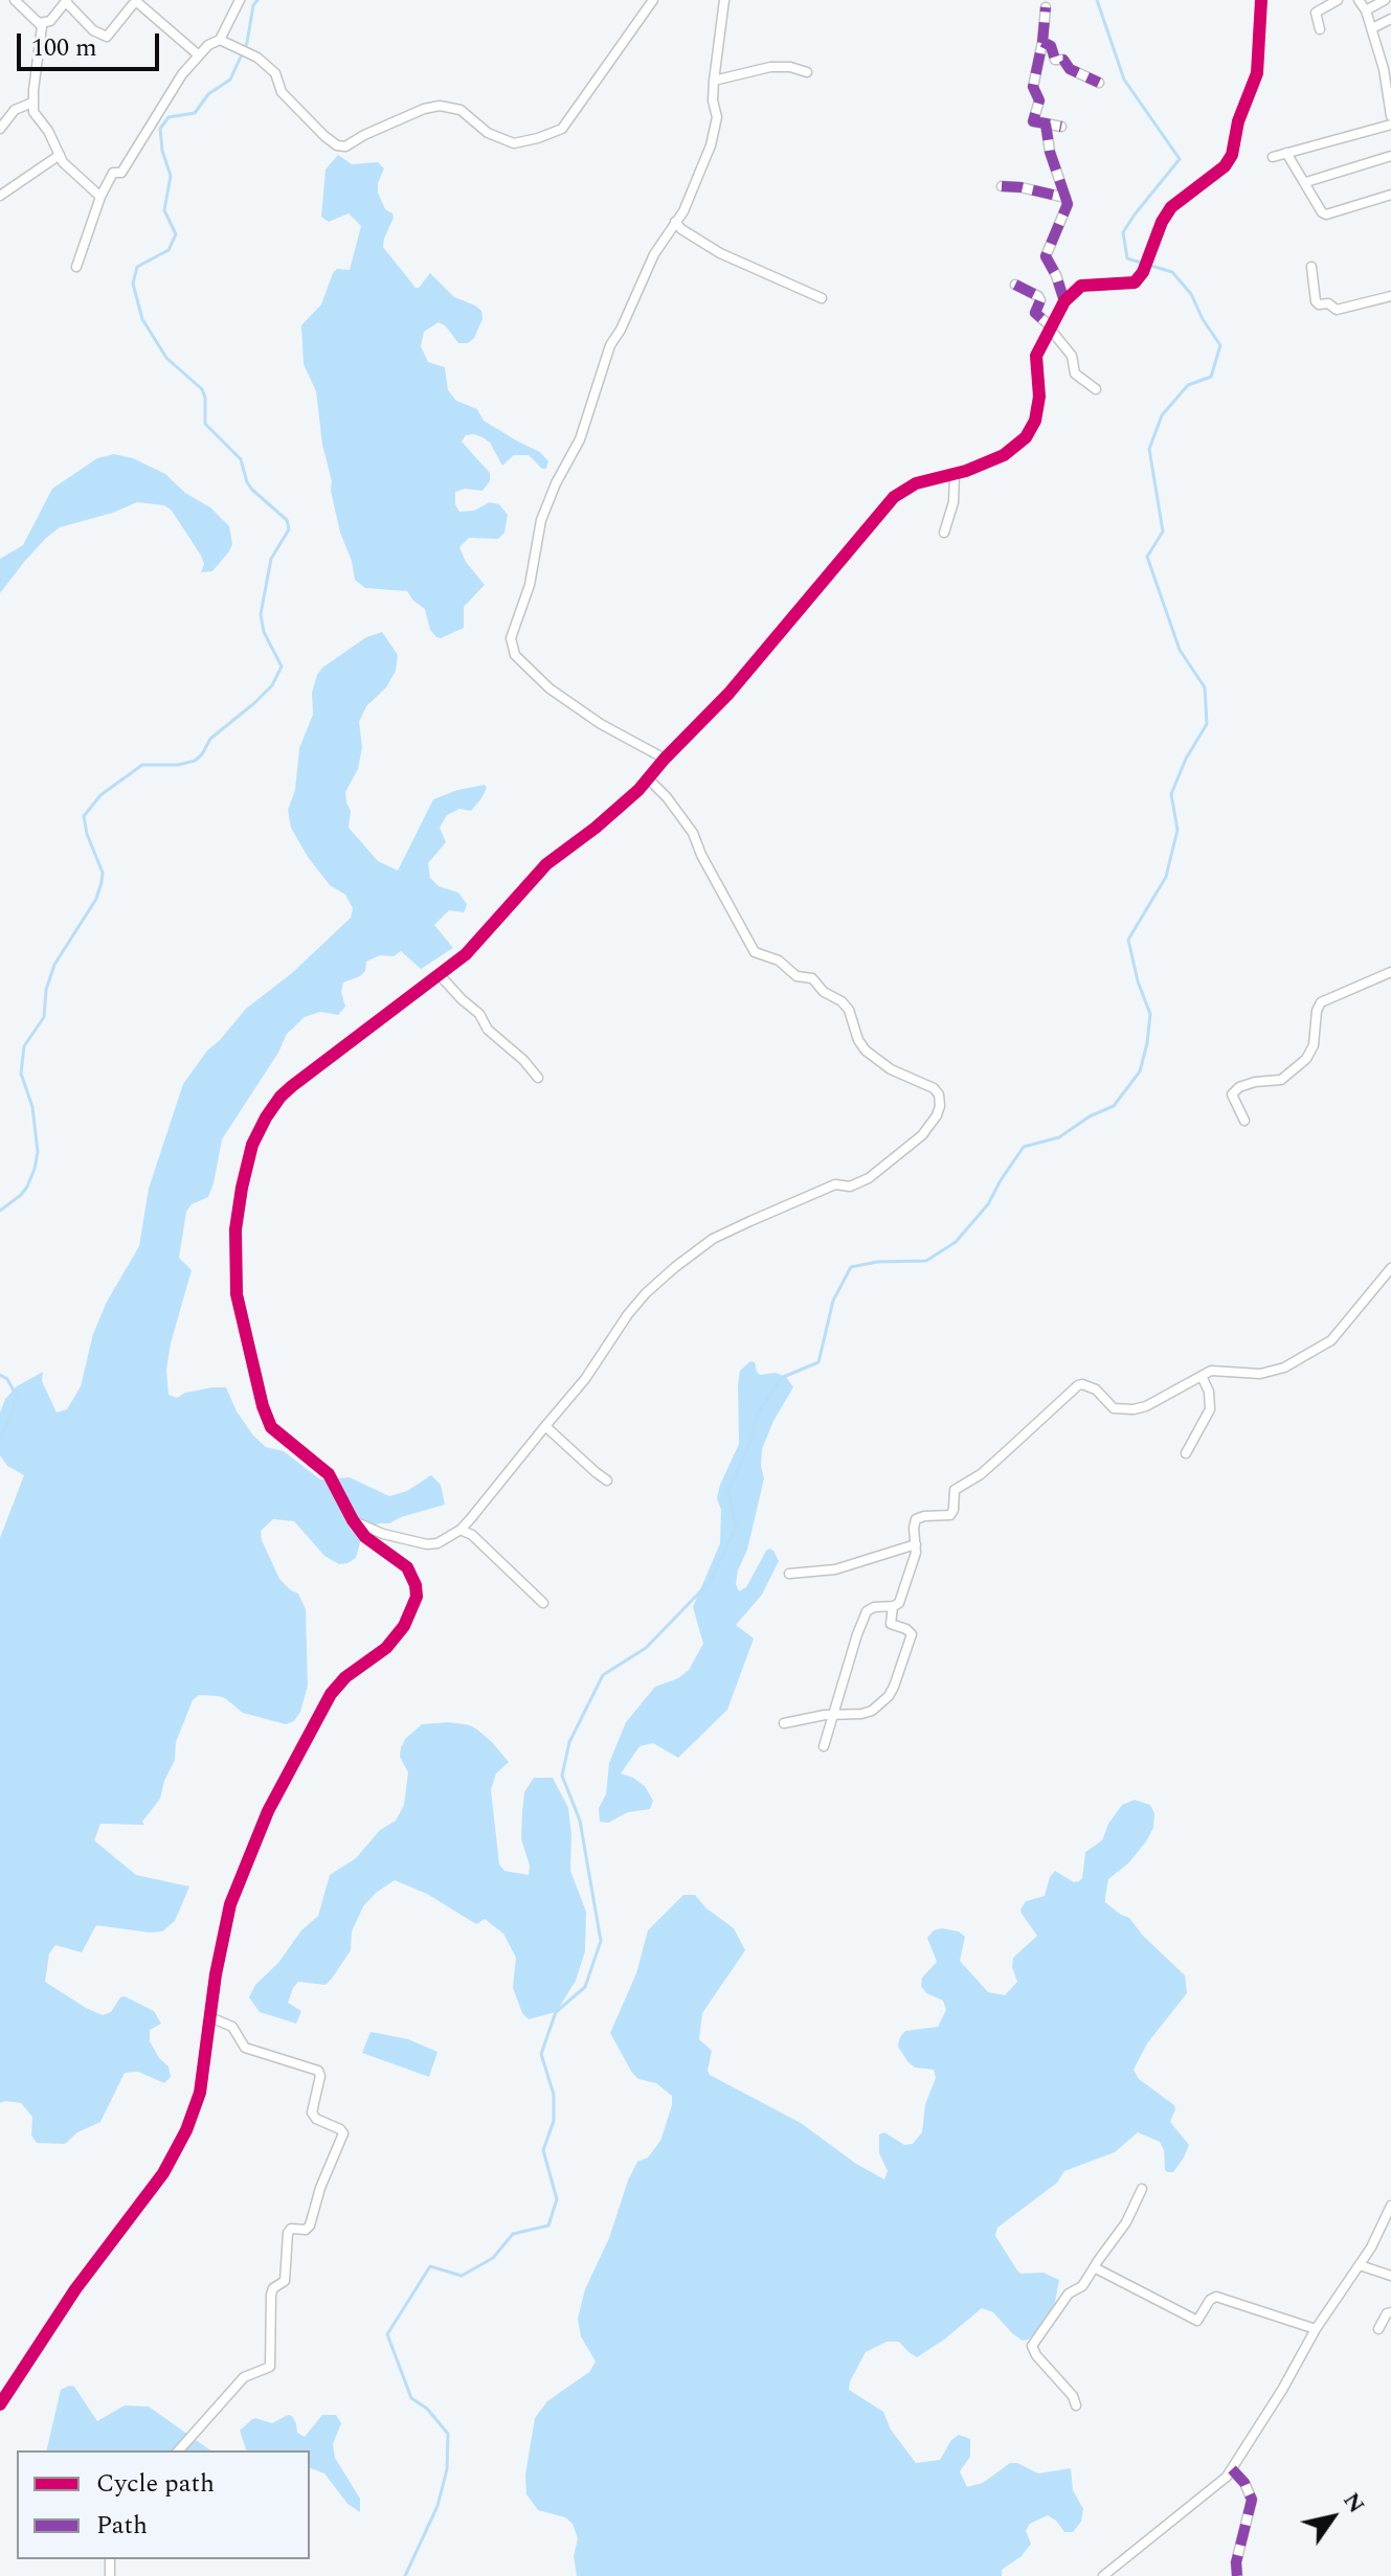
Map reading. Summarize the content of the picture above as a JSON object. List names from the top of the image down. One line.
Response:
{"legend":["Cycle path","Path"],"scale_bar":"100 m","north":"top right"}
